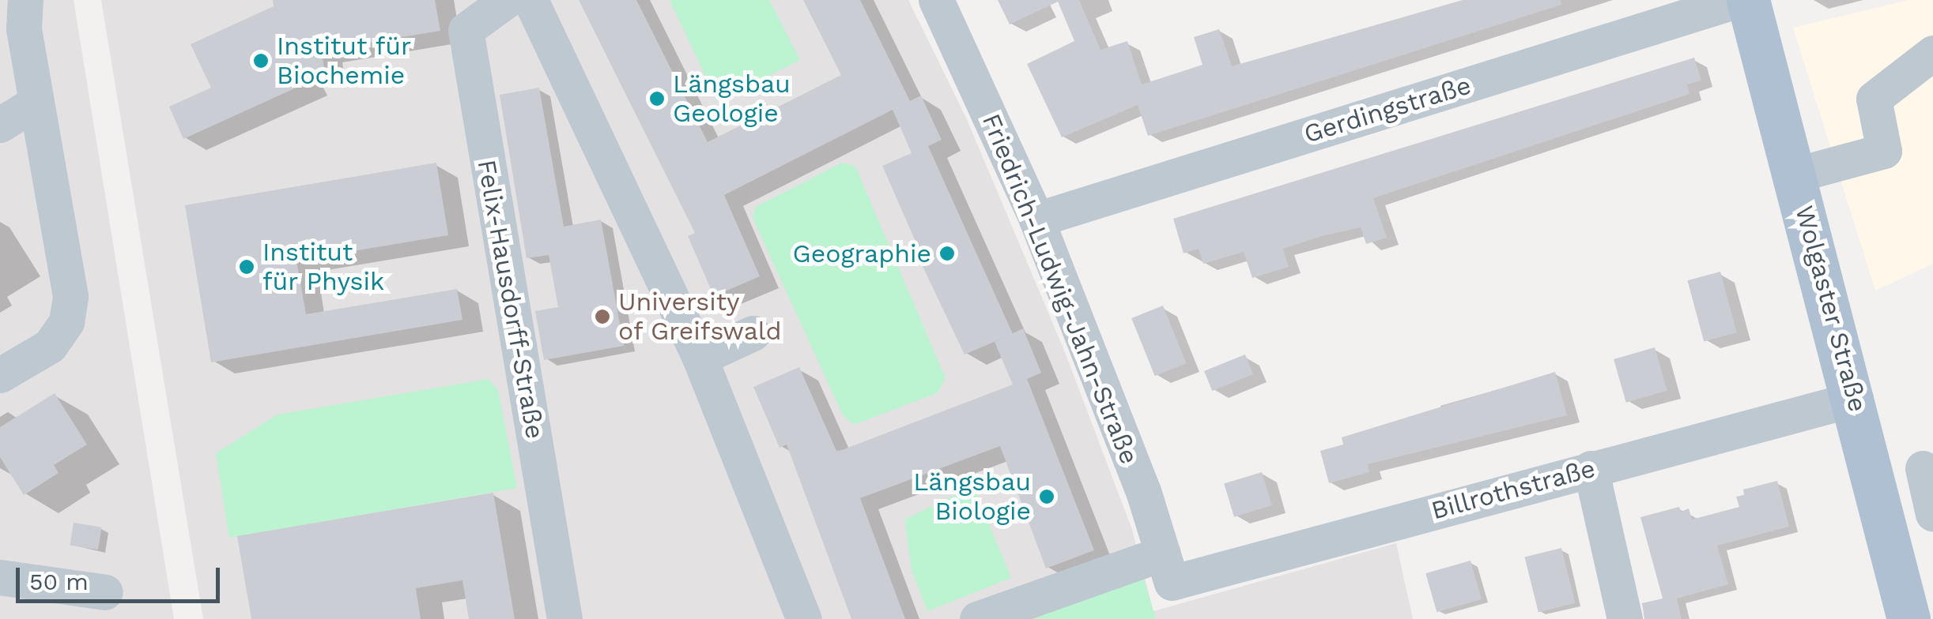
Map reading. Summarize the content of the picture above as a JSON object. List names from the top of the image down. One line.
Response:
{"streets":{"main road":["Wolgaster Straße"],"street":["Gerdingstraße","Friedrich-Ludwig-Jahn-Straße","Felix-Hausdorff-Straße","Billrothstraße"]},"crossings":[["Gerdingstraße","Friedrich-Ludwig-Jahn-Straße"],["Friedrich-Ludwig-Jahn-Straße","Billrothstraße"],["Wolgaster Straße","Billrothstraße"]],"places":["Institut für Biochemie","Längsbau Geologie","Geographie","Institut für Physik","University of Greifswald","Längsbau Biologie"],"scale_bar":"50 m"}
